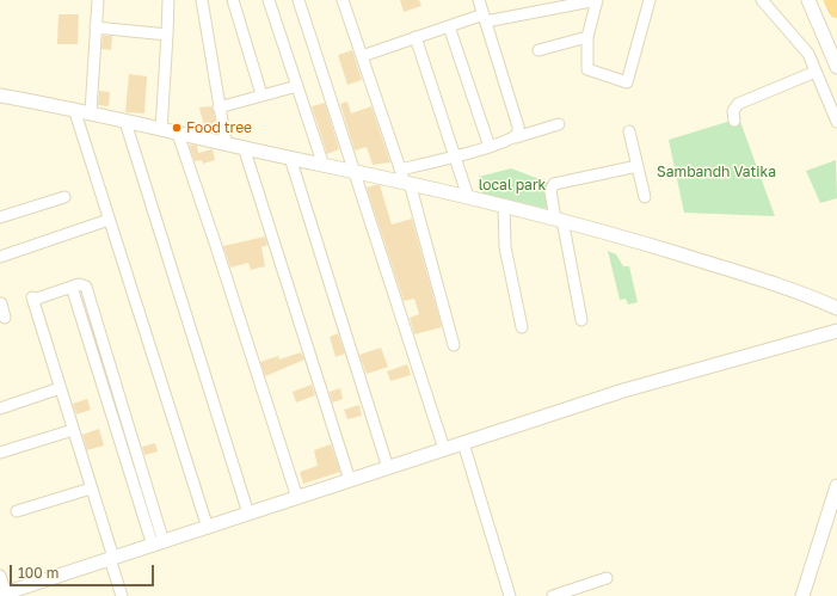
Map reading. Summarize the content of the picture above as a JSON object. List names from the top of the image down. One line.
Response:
{"parks":["Sambandh Vatika","local park"],"places":["Food tree"],"scale_bar":"100 m"}
